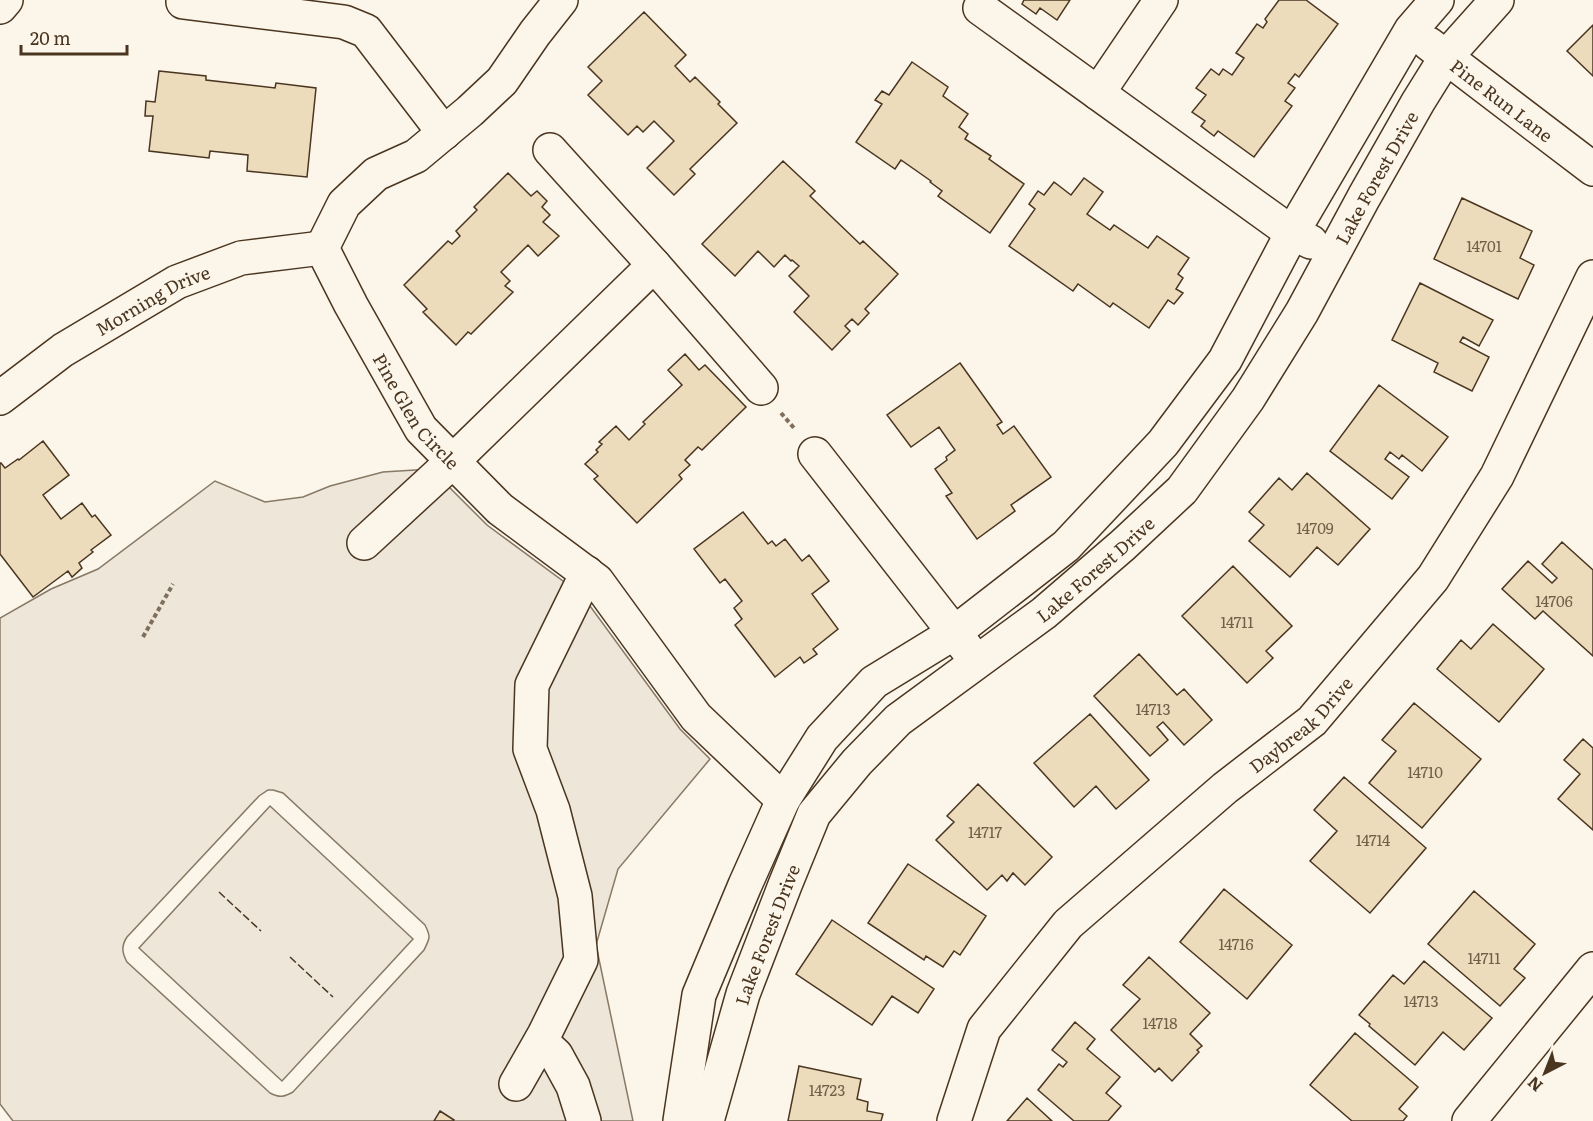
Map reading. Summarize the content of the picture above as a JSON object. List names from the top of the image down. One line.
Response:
{"streets":{"street":["Pine Run Lane","Lake Forest Drive","Morning Drive","Pine Glen Circle","Daybreak Drive"]},"crossings":[["Pine Run Lane","Lake Forest Drive"],["Lake Forest Drive","Pine Glen Circle"],["Morning Drive","Pine Glen Circle"]],"house_numbers":["14701","14709","14706","14711","14713","14710","14717","14714","14716","14711","14713","14718","14723"],"scale_bar":"20 m","north":"bottom left"}
